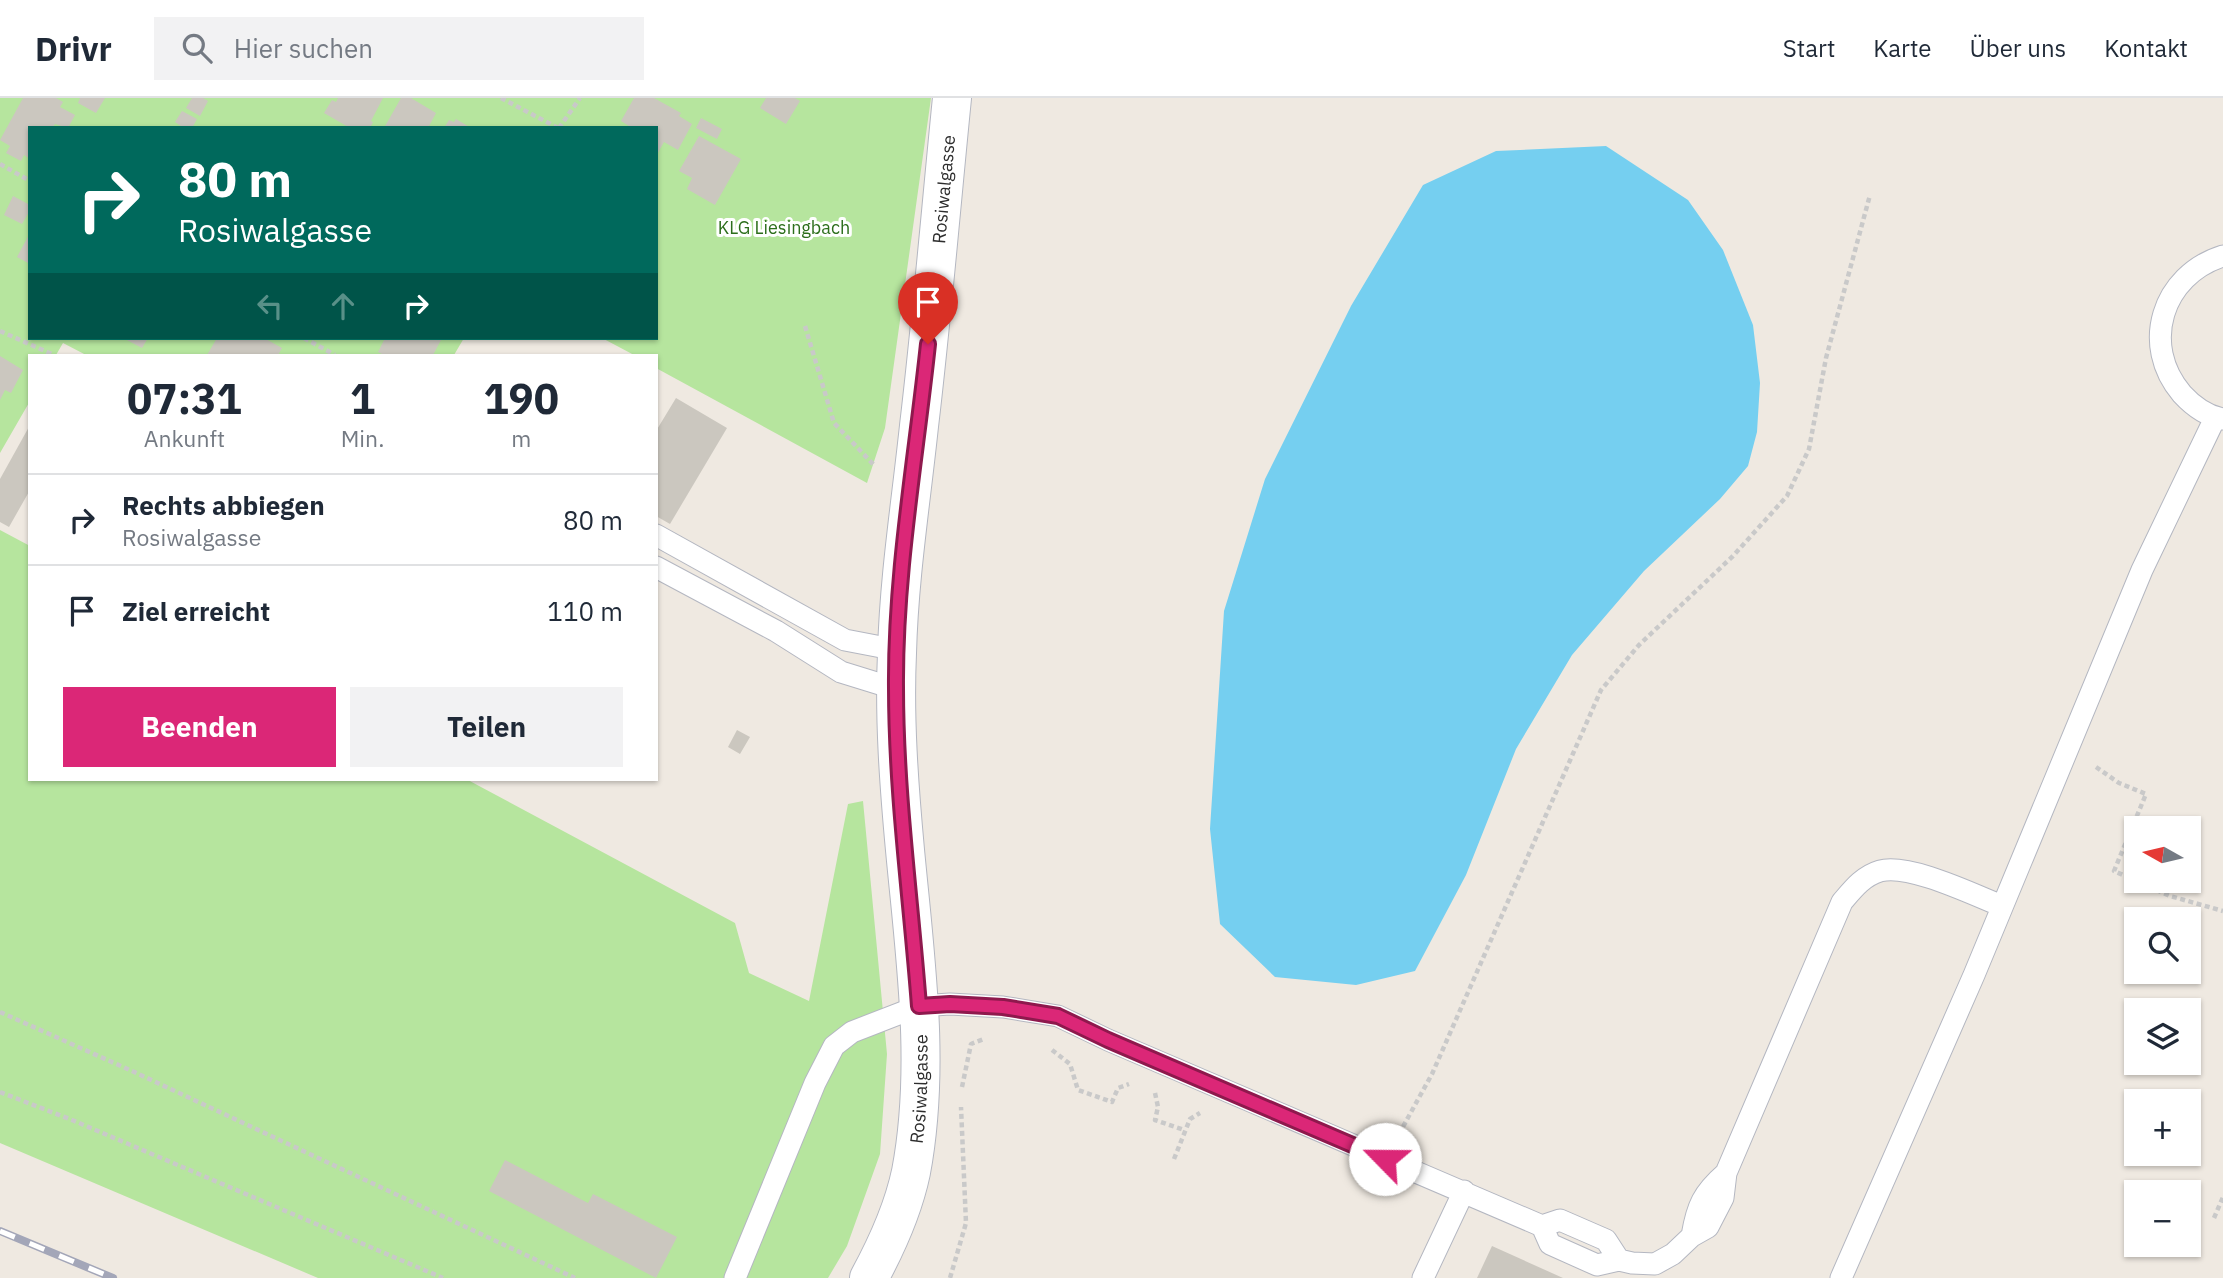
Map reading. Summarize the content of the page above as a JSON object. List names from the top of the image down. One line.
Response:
{"streets":{"street":["Rosiwalgasse"]},"parks":["KLG Liesingbach"],"north":"left","page":{"header":"Drivr","search":"Hier suchen","nav":["Start","Karte","Über uns","Kontakt"],"turn":["80 m","Rosiwalgasse"],"eta":["07:31","Ankunft","1","Min.","190","m"],"list":[{"name":"Rechts abbiegen","note":"Rosiwalgasse","value":"80 m"},{"name":"Ziel erreicht","value":"110 m"}],"buttons":["Beenden","Teilen"],"map_buttons":["+","−"]}}
